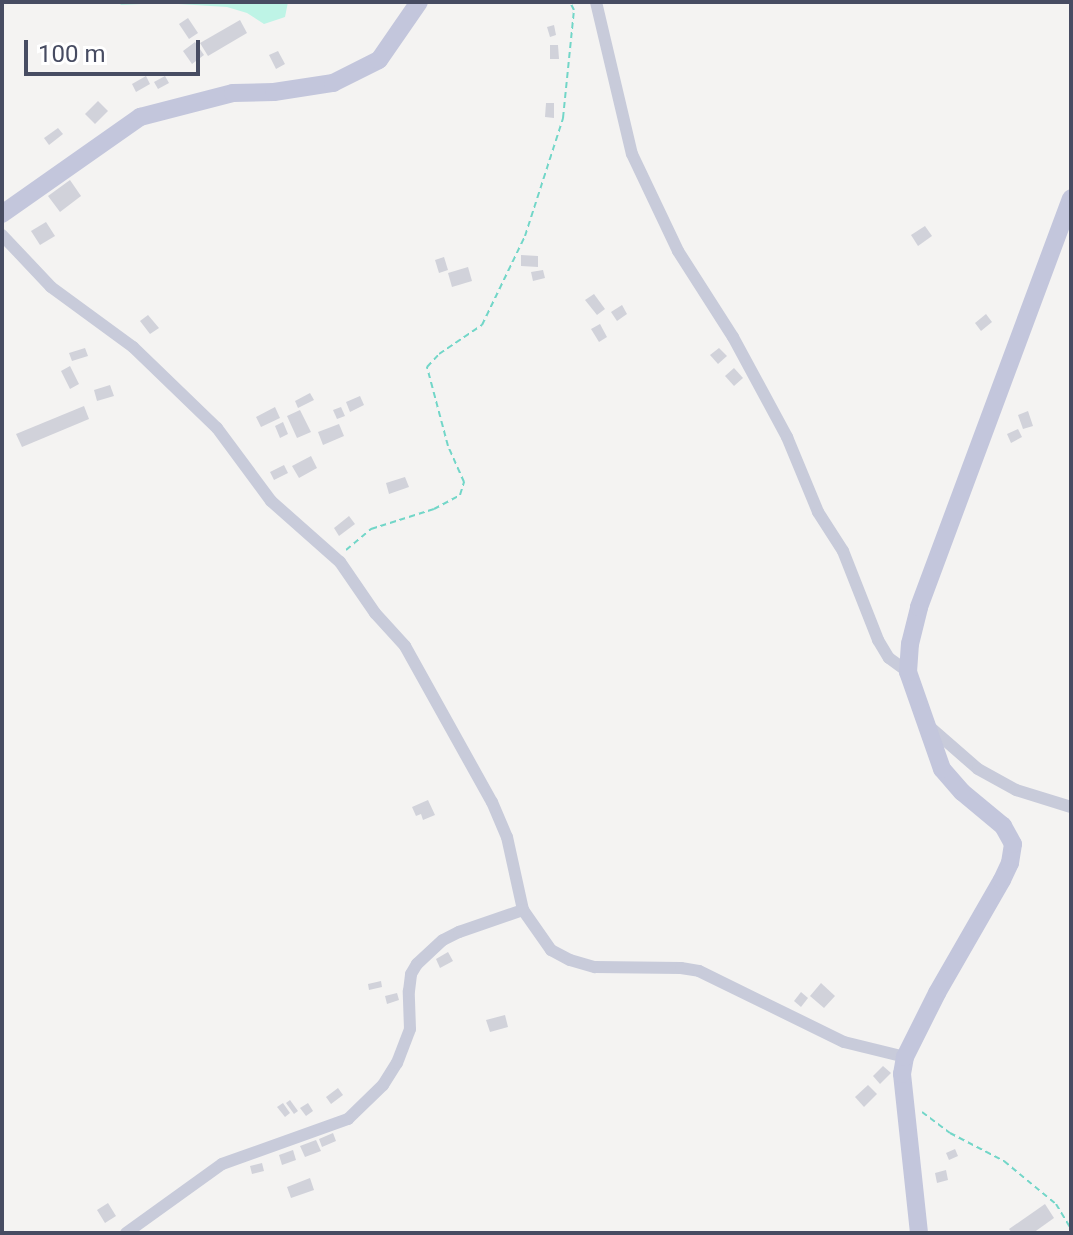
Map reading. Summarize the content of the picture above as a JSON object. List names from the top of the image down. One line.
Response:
{"scale_bar":"100 m"}
